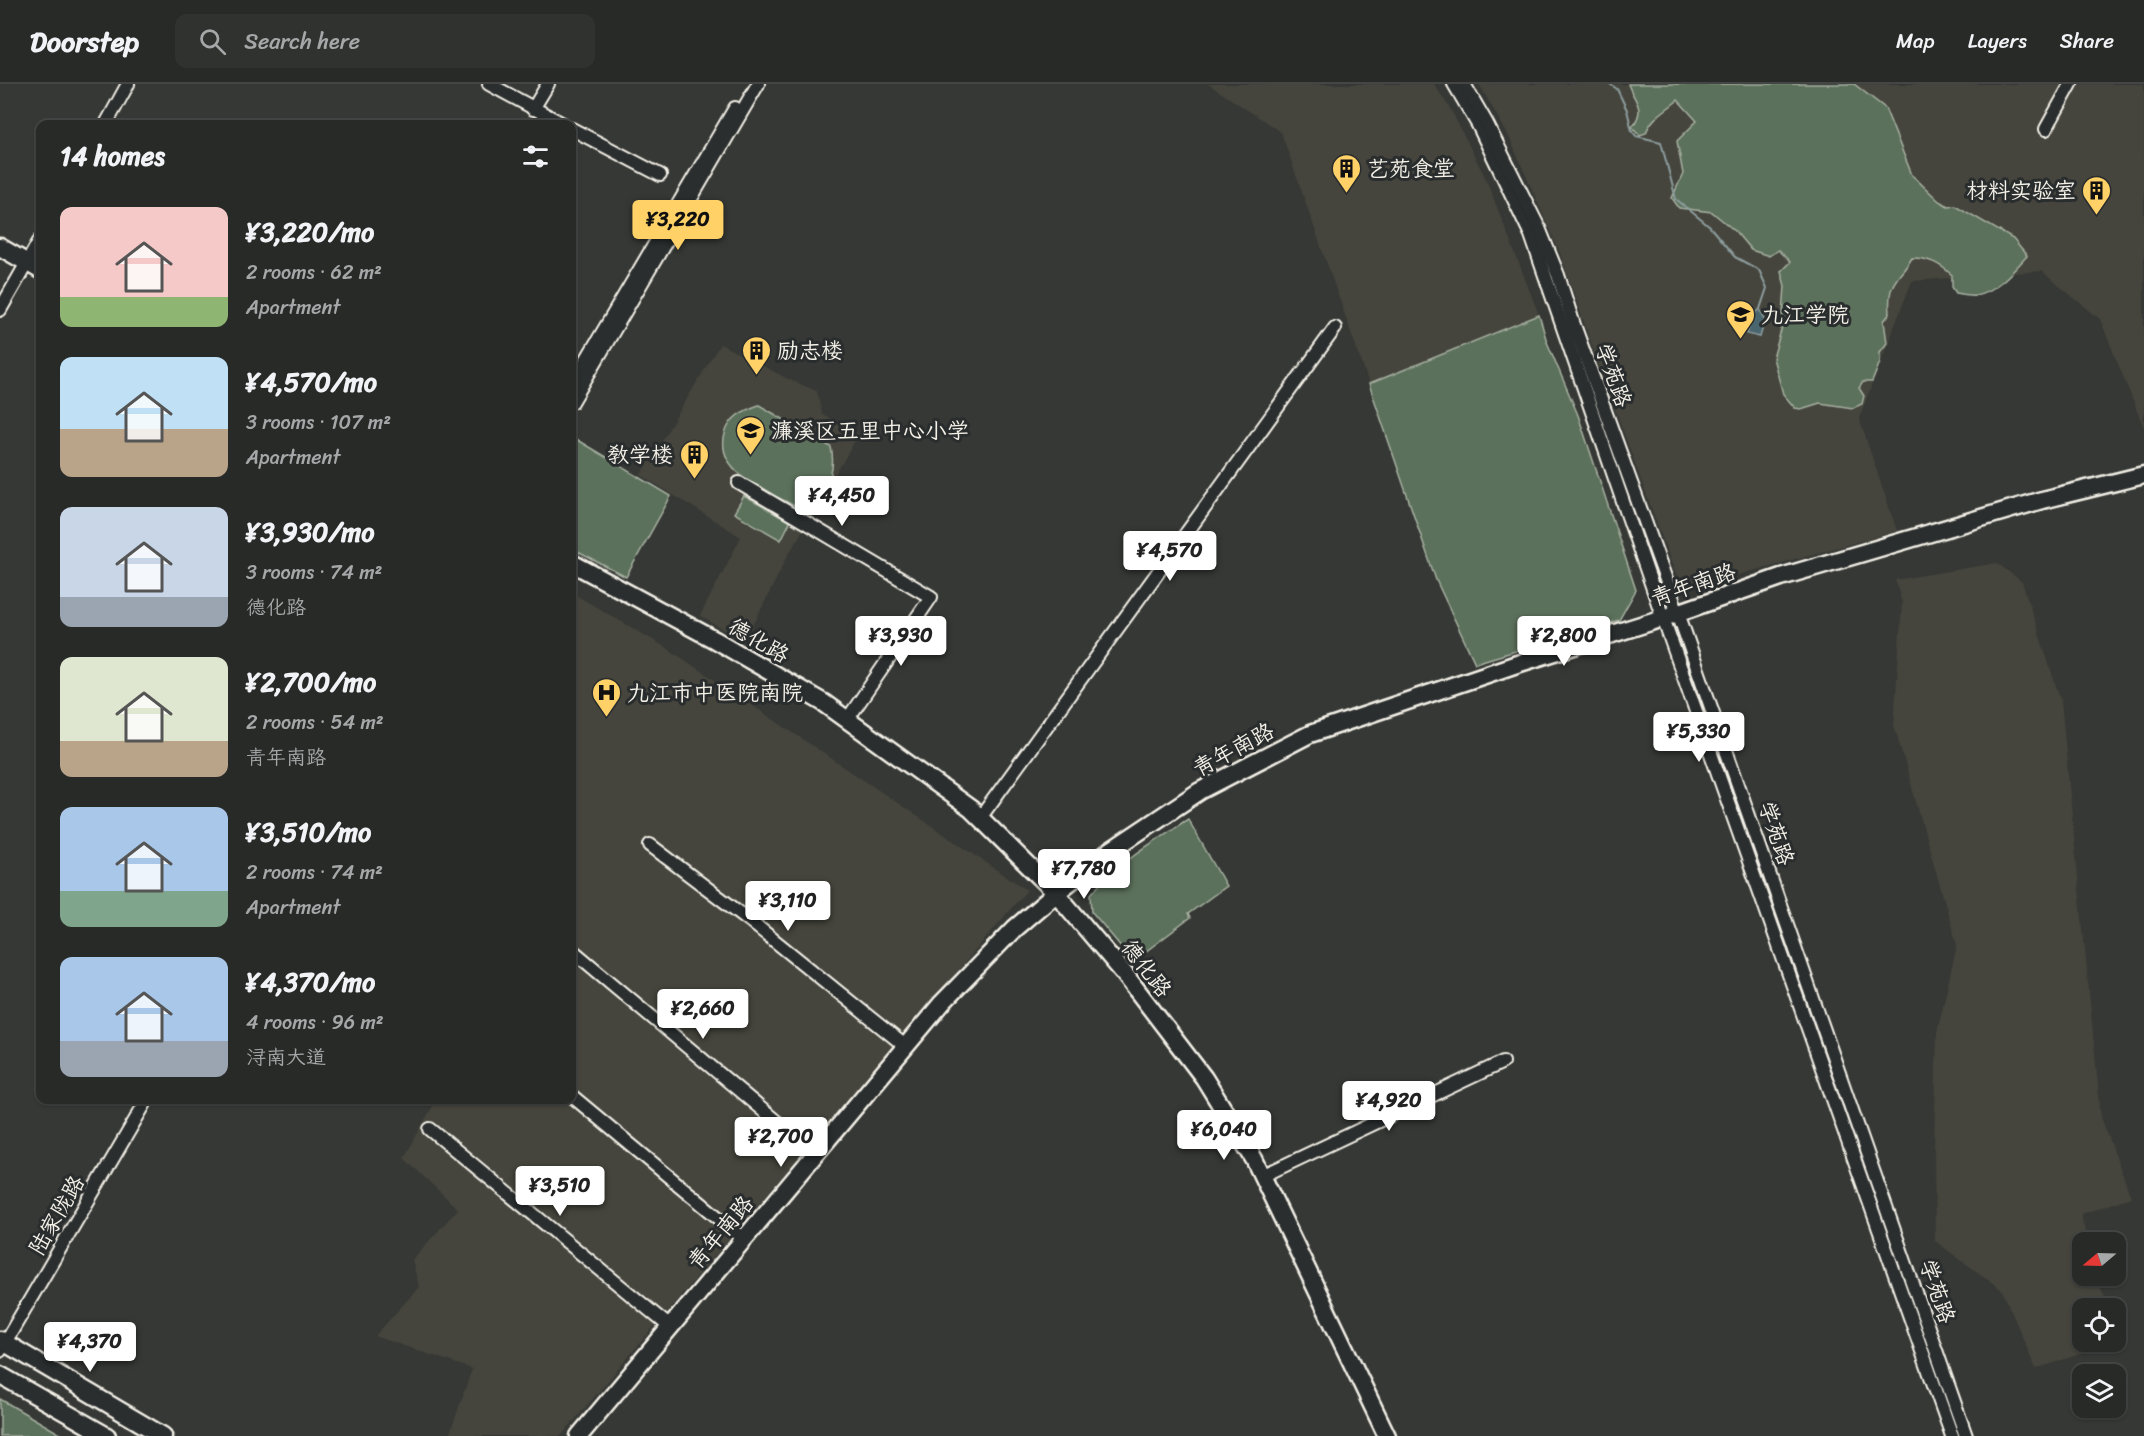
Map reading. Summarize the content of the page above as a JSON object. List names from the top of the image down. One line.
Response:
{"streets":{"main road":["青年南路","德化路"],"street":["学苑路","陆家陇路"]},"crossings":[["学苑路","青年南路"],["青年南路","德化路"]],"places":{"building":["艺苑食堂","材料实验室","励志楼","教学楼"],"school or university":["九江学院","濂溪区五里中心小学"],"hospital":["九江市中医院南院"]},"north":"left","page":{"header":"Doorstep","search":"Search here","nav":["Map","Layers","Share"],"heading":"14 homes","list":[{"name":"¥3,220/mo","note":"2 rooms · 62 m² · Apartment"},{"name":"¥4,570/mo","note":"3 rooms · 107 m² · Apartment"},{"name":"¥3,930/mo","note":"3 rooms · 74 m² · 德化路"},{"name":"¥2,700/mo","note":"2 rooms · 54 m² · 青年南路"},{"name":"¥3,510/mo","note":"2 rooms · 74 m² · Apartment"},{"name":"¥4,370/mo","note":"4 rooms · 96 m² · 浔南大道"}],"price":["¥3,220","¥4,450","¥4,570","¥3,930","¥2,800","¥5,330","¥7,780","¥3,110","¥2,660","¥4,920","¥6,040","¥2,700","¥3,510","¥4,370"]}}
